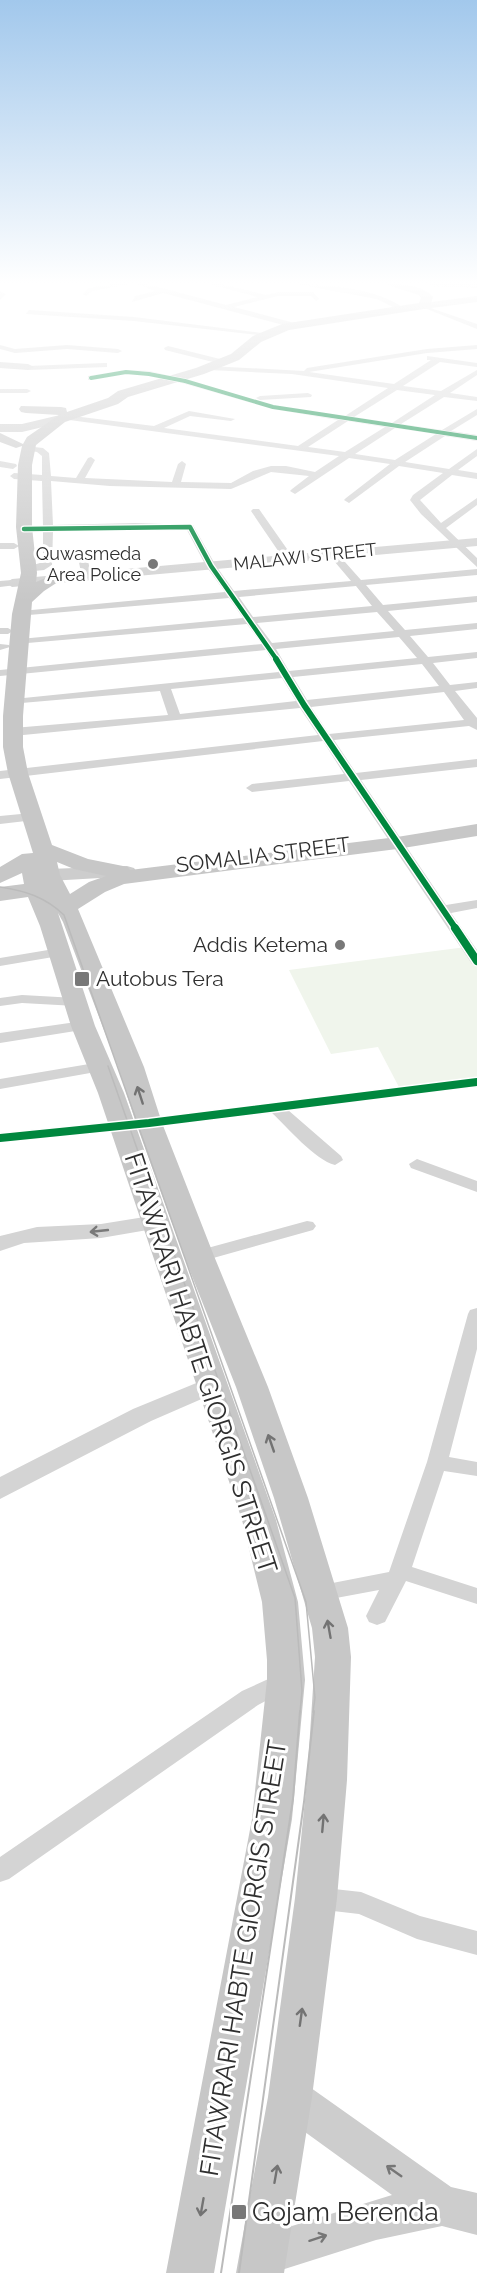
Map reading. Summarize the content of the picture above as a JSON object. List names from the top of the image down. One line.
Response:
{"streets":{"main road":["SOMALIA STREET","FITAWRARI HABTE GIORGIS STREET"],"street":["MALAWI STREET"]},"crossings":[["SOMALIA STREET","FITAWRARI HABTE GIORGIS STREET"]],"places":{"other":["Quwasmeda Area Police","Addis Ketema"],"transit":["Autobus Tera","Gojam Berenda"]}}
